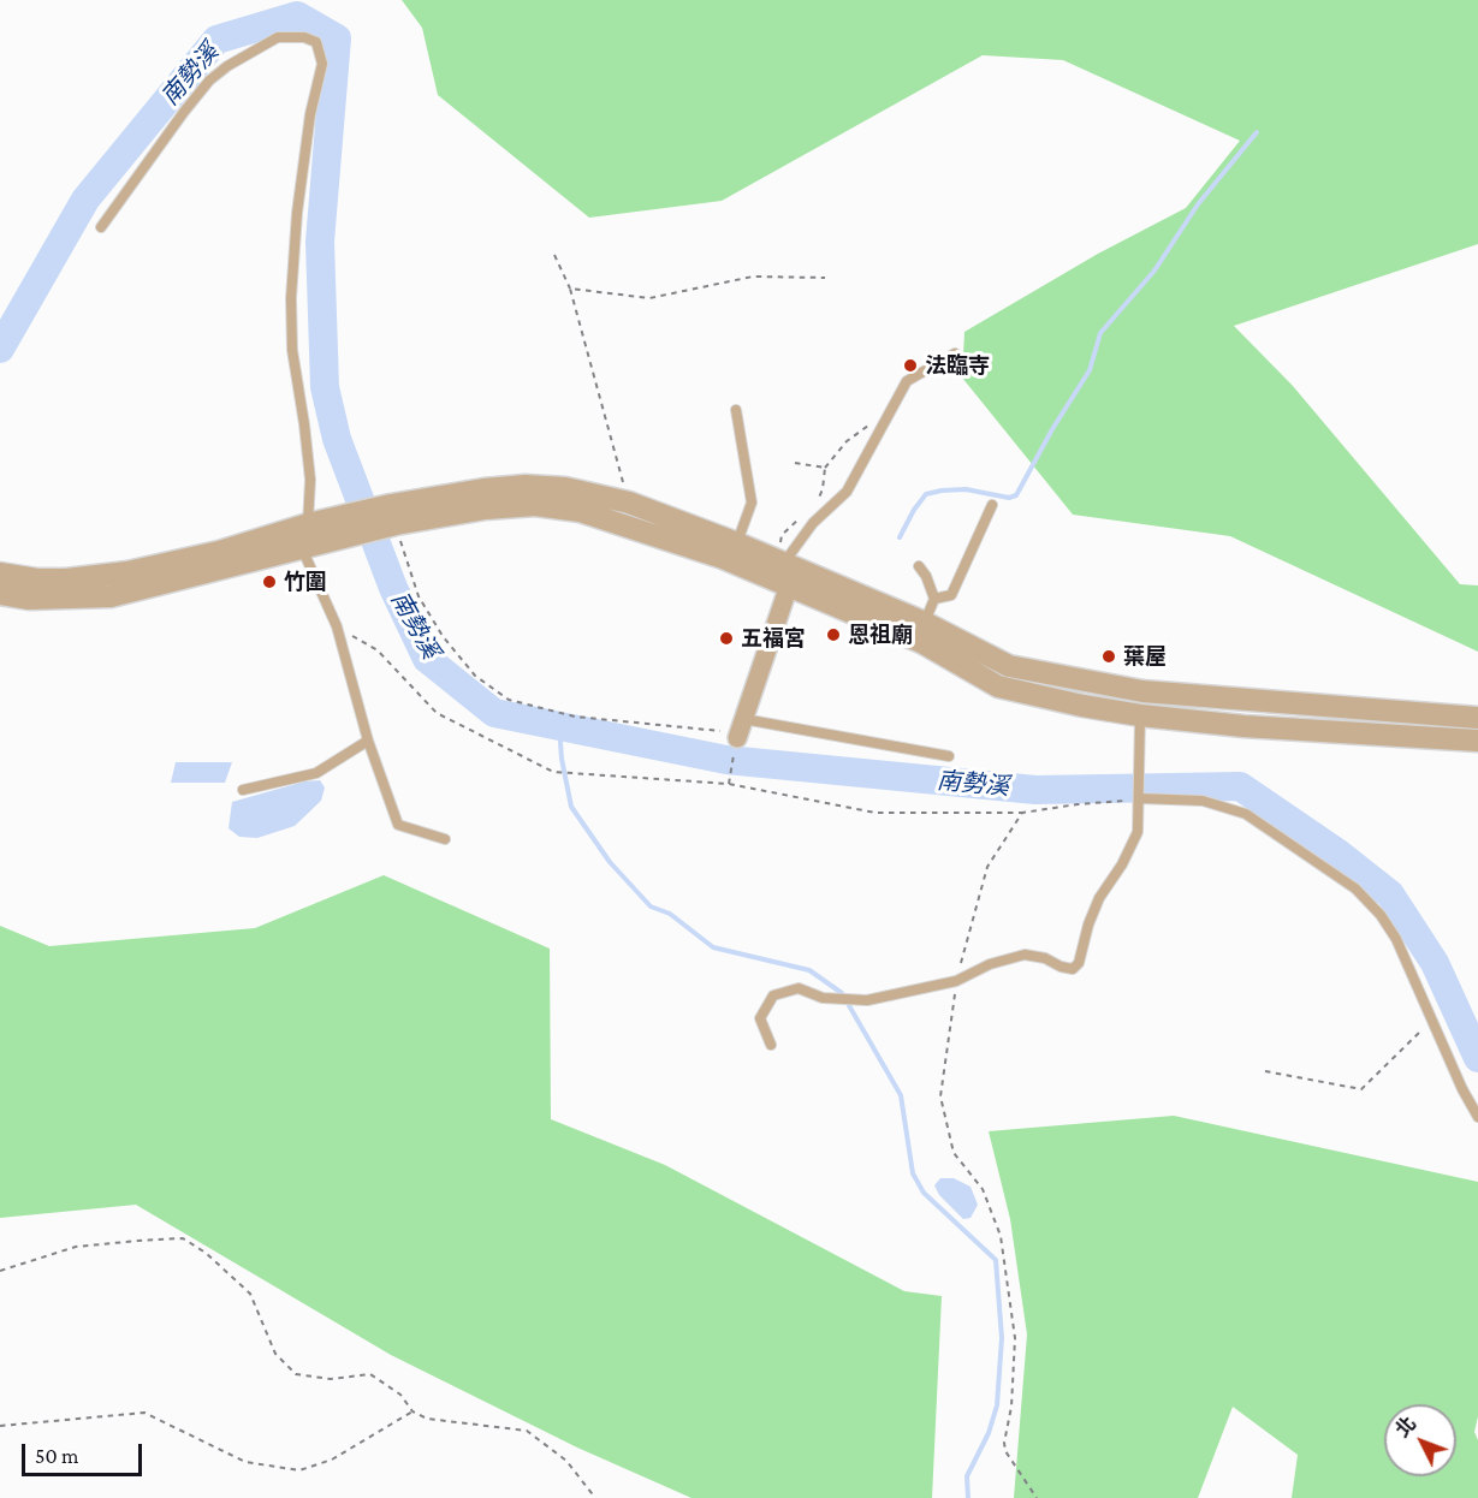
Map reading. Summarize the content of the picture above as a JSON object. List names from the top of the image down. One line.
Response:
{"water":["南勢溪"],"places":["法臨寺","竹圍","恩祖廟","五福宮","葉屋"],"scale_bar":"50 m","north":"top left"}
